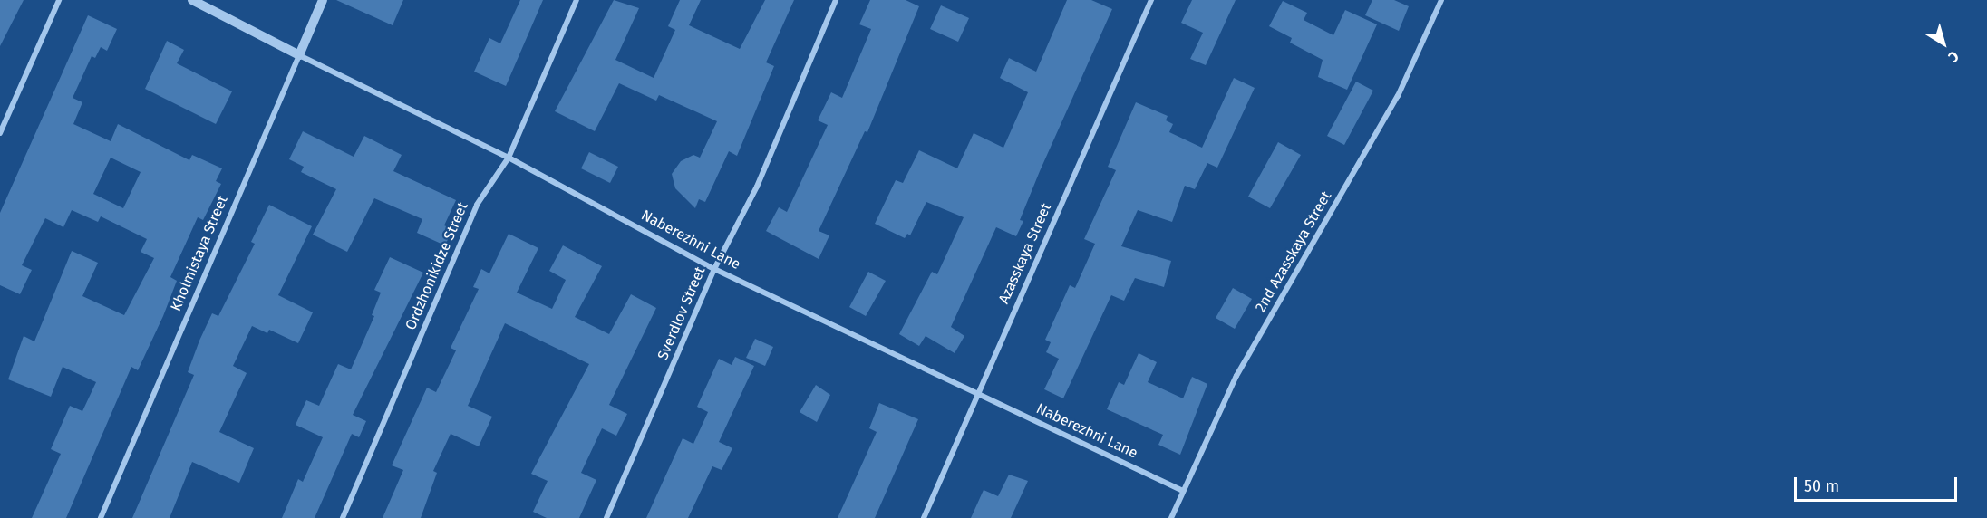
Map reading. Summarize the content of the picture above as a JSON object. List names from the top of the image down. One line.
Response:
{"streets":{"street":["Naberezhni Lane","2nd Azasskaya Street","Kholmistaya Street","Azasskaya Street","Ordzhonikidze Street","Sverdlov Street"]},"crossings":[["Naberezhni Lane","2nd Azasskaya Street"],["Naberezhni Lane","Kholmistaya Street"],["Naberezhni Lane","Azasskaya Street"],["Naberezhni Lane","Ordzhonikidze Street"],["Naberezhni Lane","Sverdlov Street"]],"scale_bar":"50 m","north":"bottom right"}
